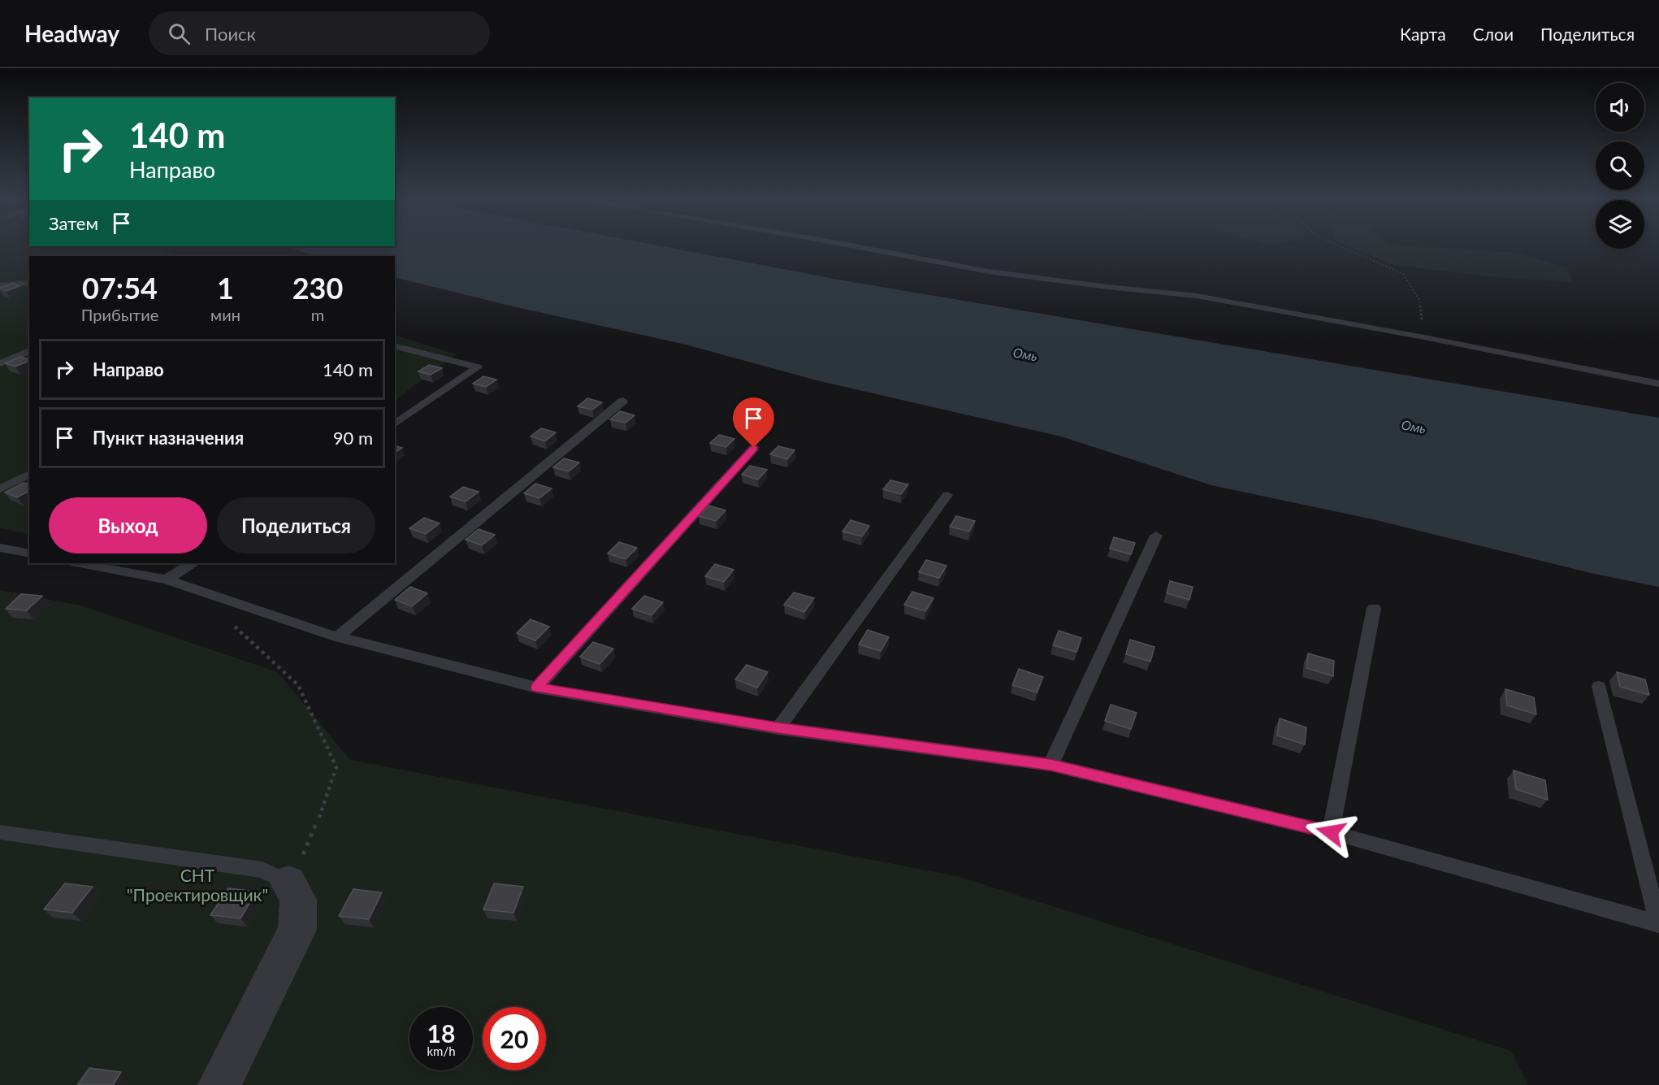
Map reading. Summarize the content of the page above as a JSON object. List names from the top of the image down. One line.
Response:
{"water":["Омь"],"parks":["СНТ \"Проектировщик\""],"page":{"header":"Headway","search":"Поиск","nav":["Карта","Слои","Поделиться"],"turn":["140 m","Направо"],"then":"Затем","eta":["07:54","Прибытие","1","мин","230","m"],"list":[{"name":"Направо","value":"140 m"},{"name":"Пункт назначения","value":"90 m"}],"buttons":["Выход","Поделиться"],"speed":"18 km/h","limit":"20"}}
